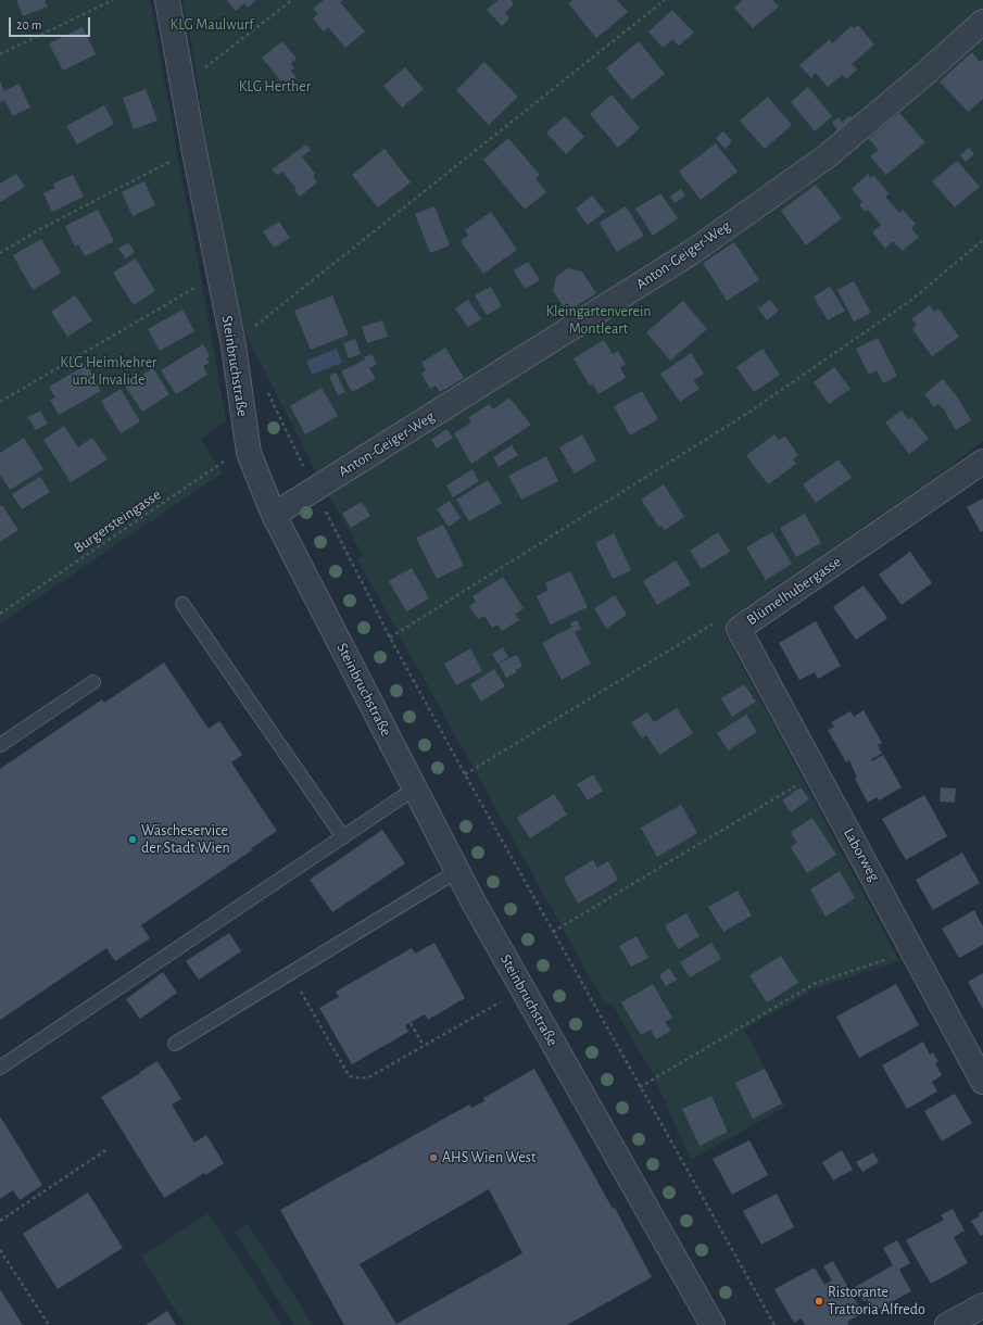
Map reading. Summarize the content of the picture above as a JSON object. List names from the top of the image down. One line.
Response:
{"streets":{"street":["Anton-Geiger-Weg","Steinbruchstraße","Blümelhubergasse","Laborweg"],"path":["Burgersteingasse"]},"crossings":[["Anton-Geiger-Weg","Steinbruchstraße"],["Steinbruchstraße","Burgersteingasse"],["Blümelhubergasse","Laborweg"]],"parks":["KLG Maulwurf","KLG Herther","Kleingartenverein Montleart","KLG Heimkehrer und Invalide"],"places":["Wäscheservice der Stadt Wien","AHS Wien West","Ristorante Trattoria Alfredo"],"scale_bar":"20 m"}
